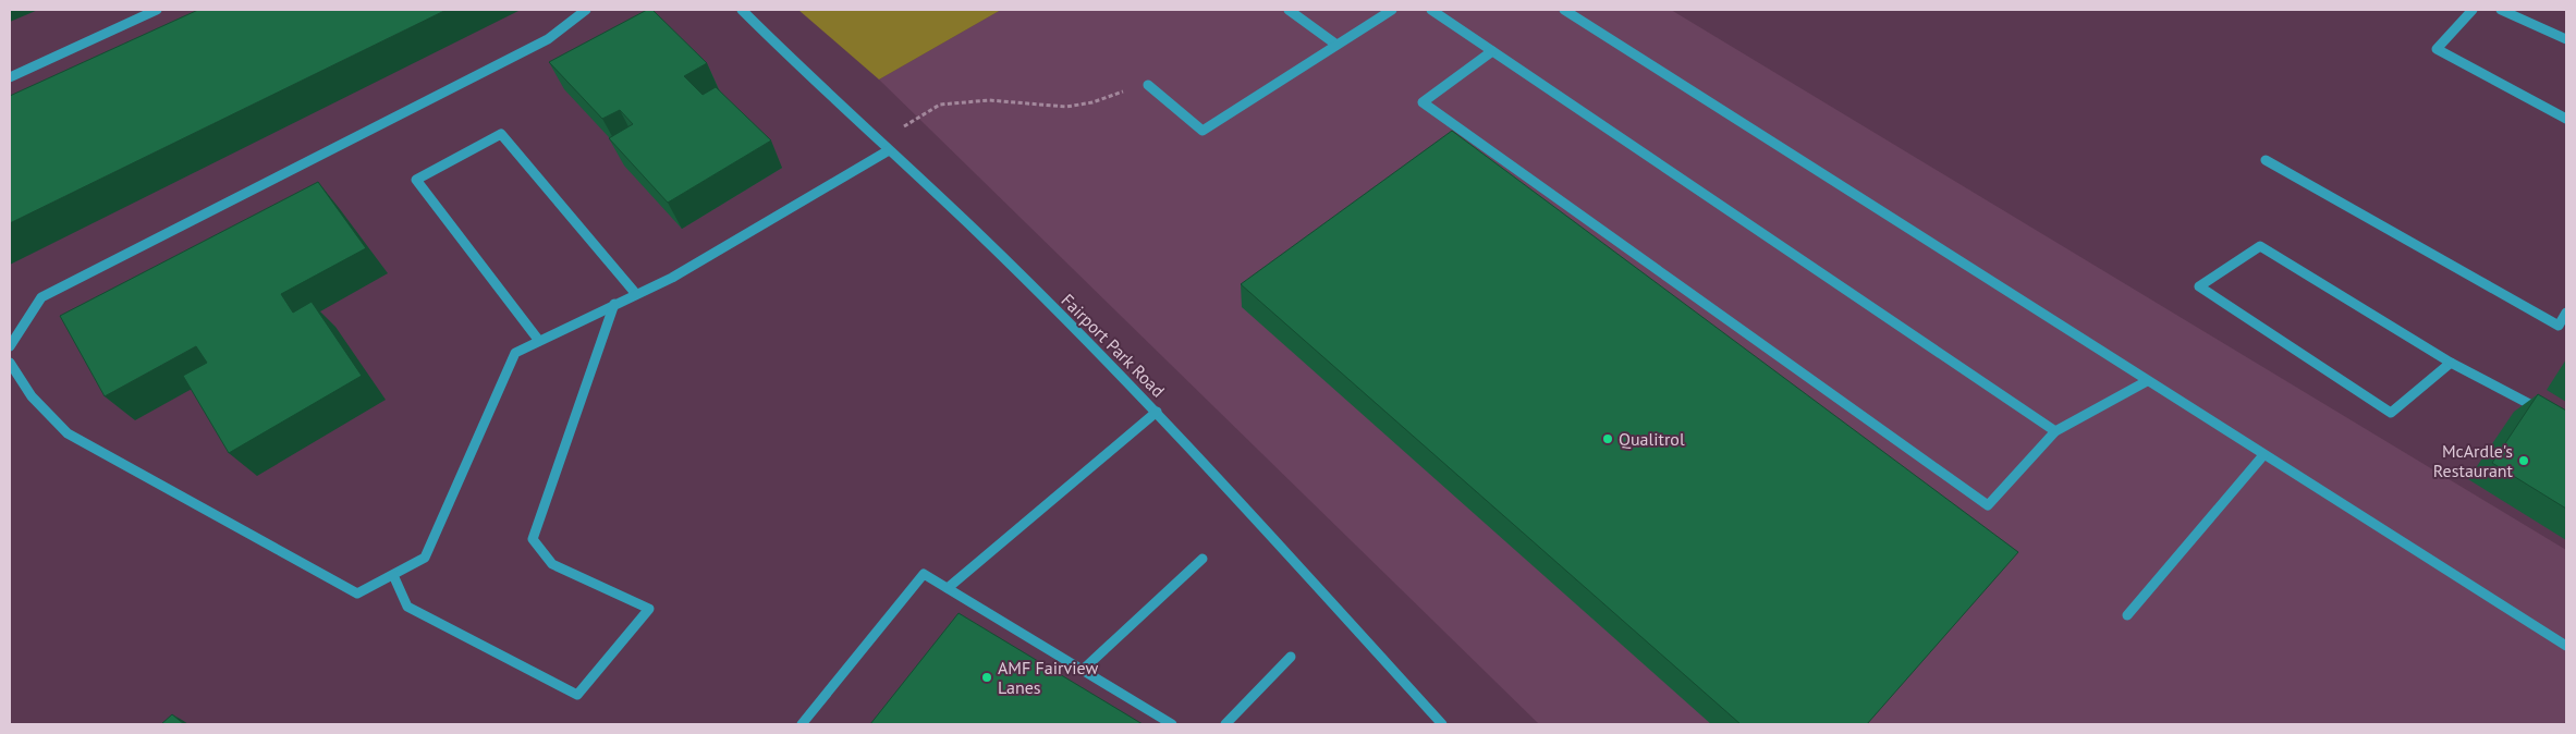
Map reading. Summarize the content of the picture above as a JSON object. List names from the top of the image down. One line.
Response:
{"streets":{"street":["Fairport Park Road"]},"places":["Qualitrol","McArdle's Restaurant","AMF Fairview Lanes"]}
